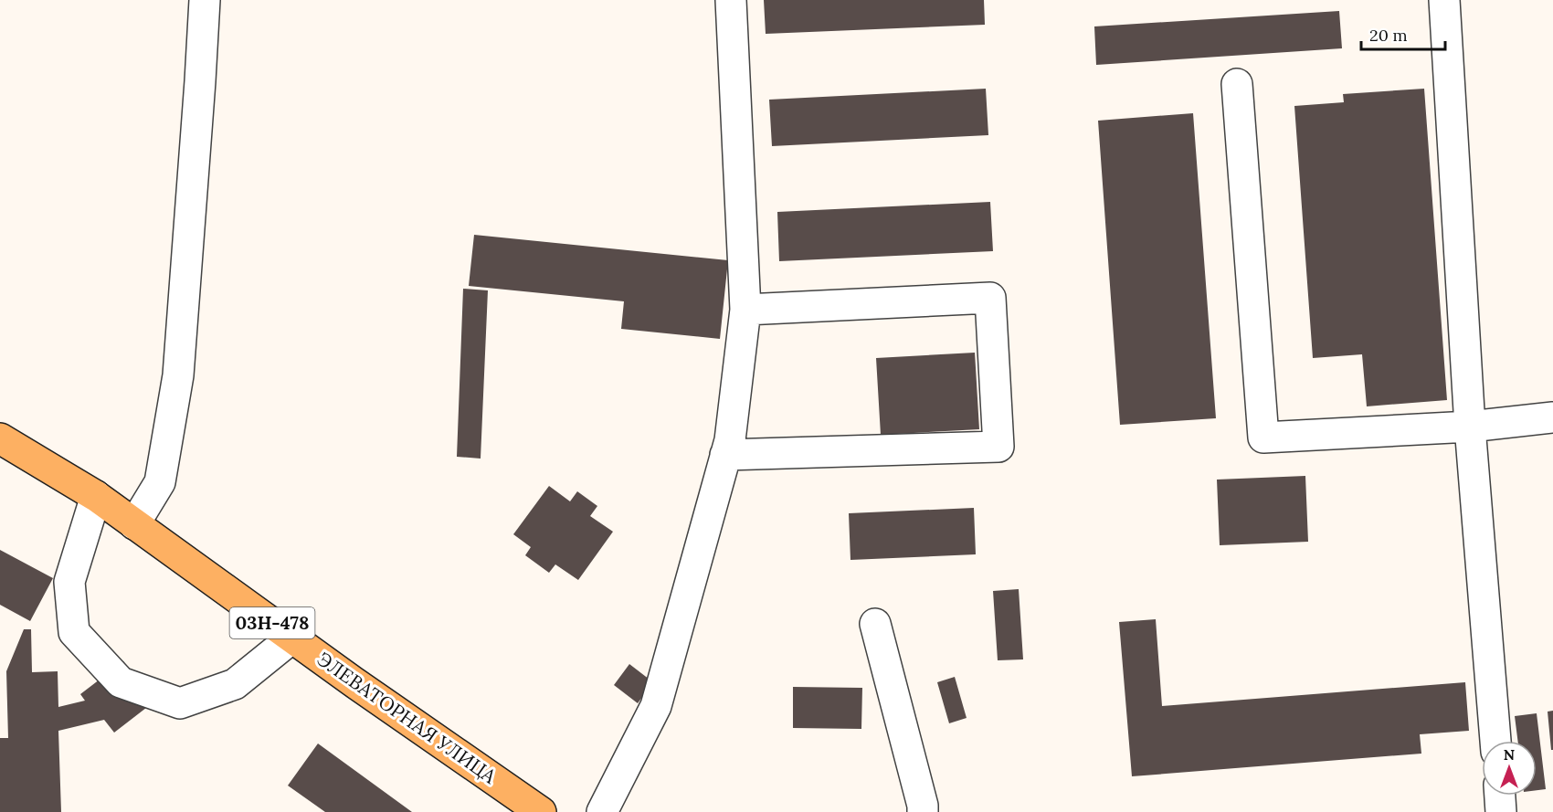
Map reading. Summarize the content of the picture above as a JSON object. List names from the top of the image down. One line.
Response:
{"streets":{"main road":["03Н-478","ЭЛЕВАТОРНАЯ УЛИЦА"]},"scale_bar":"20 m","north":"top"}
